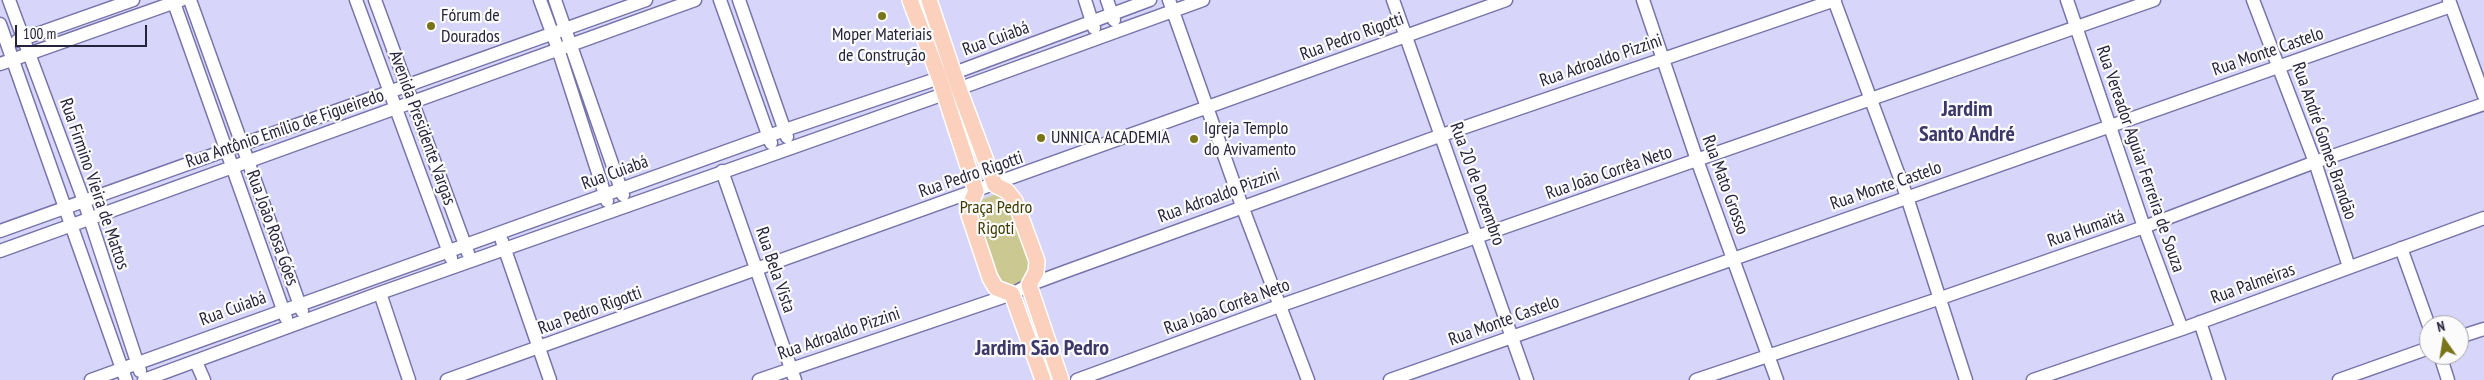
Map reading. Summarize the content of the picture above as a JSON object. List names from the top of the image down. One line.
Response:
{"streets":{"street":["Rua Pedro Rigotti","Rua Cuiabá","Rua Monte Castelo","Rua Adroaldo Pizzini","Avenida Presidente Vargas","Rua Antônio Emílio de Figueiredo","Rua André Gomes Brandão","Rua Vereador Aguiar Ferreira de Souza","Rua João Corrêa Neto","Rua Firmino Vieira de Mattos","Rua 20 de Dezembro","Rua Mato Grosso","Rua João Rosa Góes","Rua Humaitá","Rua Bela Vista","Rua Palmeiras"]},"crossings":[["Rua Pedro Rigotti","Rua 20 de Dezembro"],["Rua Pedro Rigotti","Rua Bela Vista"],["Rua Cuiabá","Avenida Presidente Vargas"],["Rua Cuiabá","Rua Firmino Vieira de Mattos"],["Rua Cuiabá","Rua João Rosa Góes"],["Rua Cuiabá","Rua Bela Vista"],["Rua Monte Castelo","Rua André Gomes Brandão"],["Rua Monte Castelo","Rua Vereador Aguiar Ferreira de Souza"],["Rua Monte Castelo","Rua 20 de Dezembro"],["Rua Monte Castelo","Rua Mato Grosso"],["Rua Adroaldo Pizzini","Rua 20 de Dezembro"],["Rua Adroaldo Pizzini","Rua Mato Grosso"],["Rua Adroaldo Pizzini","Rua Bela Vista"],["Avenida Presidente Vargas","Rua Antônio Emílio de Figueiredo"],["Rua Antônio Emílio de Figueiredo","Rua Firmino Vieira de Mattos"],["Rua Antônio Emílio de Figueiredo","Rua João Rosa Góes"],["Rua André Gomes Brandão","Rua Humaitá"],["Rua André Gomes Brandão","Rua Palmeiras"],["Rua Vereador Aguiar Ferreira de Souza","Rua João Corrêa Neto"],["Rua Vereador Aguiar Ferreira de Souza","Rua Humaitá"],["Rua Vereador Aguiar Ferreira de Souza","Rua Palmeiras"],["Rua João Corrêa Neto","Rua 20 de Dezembro"],["Rua João Corrêa Neto","Rua Mato Grosso"],["Rua Mato Grosso","Rua Humaitá"]],"districts":["Jardim Santo André","Jardim São Pedro"],"parks":["Praça Pedro Rigoti"],"places":["Moper Materiais de Construção","Fórum de Dourados","UNNICA ACADEMIA","Igreja Templo do Avivamento"],"scale_bar":"100 m","north":"top"}
